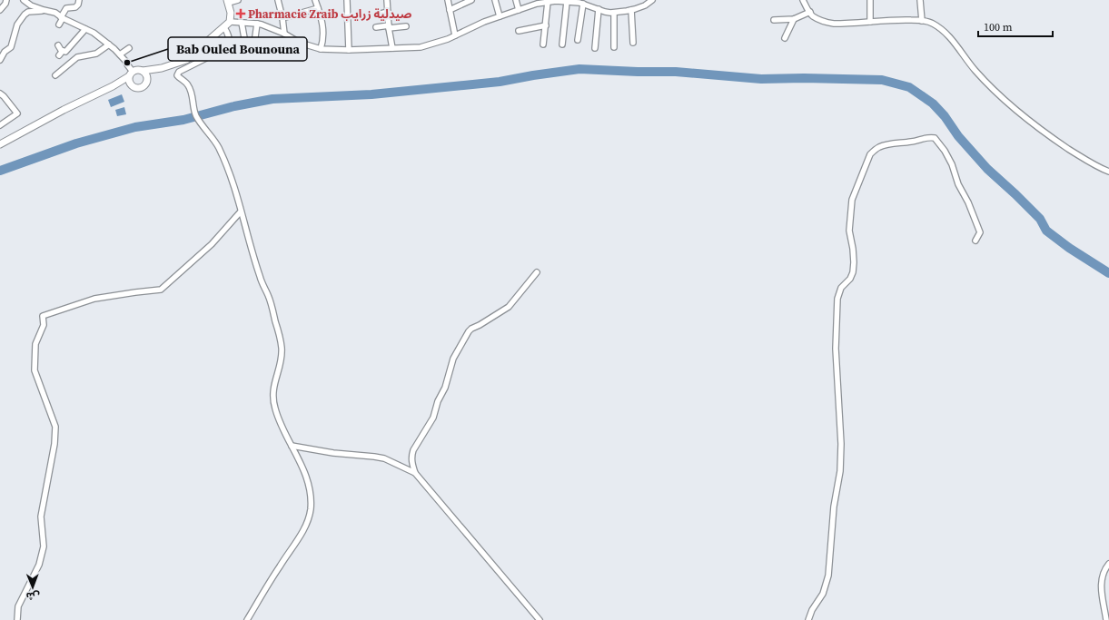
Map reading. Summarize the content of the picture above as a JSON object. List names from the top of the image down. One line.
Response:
{"places":{"health":["Pharmacie Zraib صيدلية زرايب"],"other":["Bab Ouled Bounouna"]},"scale_bar":"100 m","north":"bottom"}
